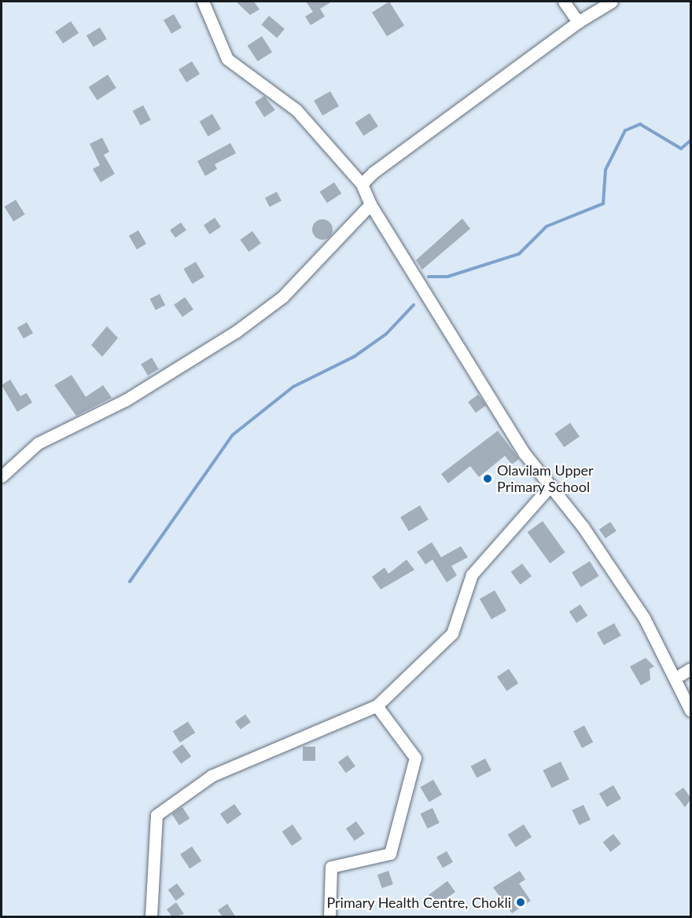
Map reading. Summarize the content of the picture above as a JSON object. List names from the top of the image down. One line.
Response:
{"places":["Olavilam Upper Primary School","Primary Health Centre, Chokli"]}
